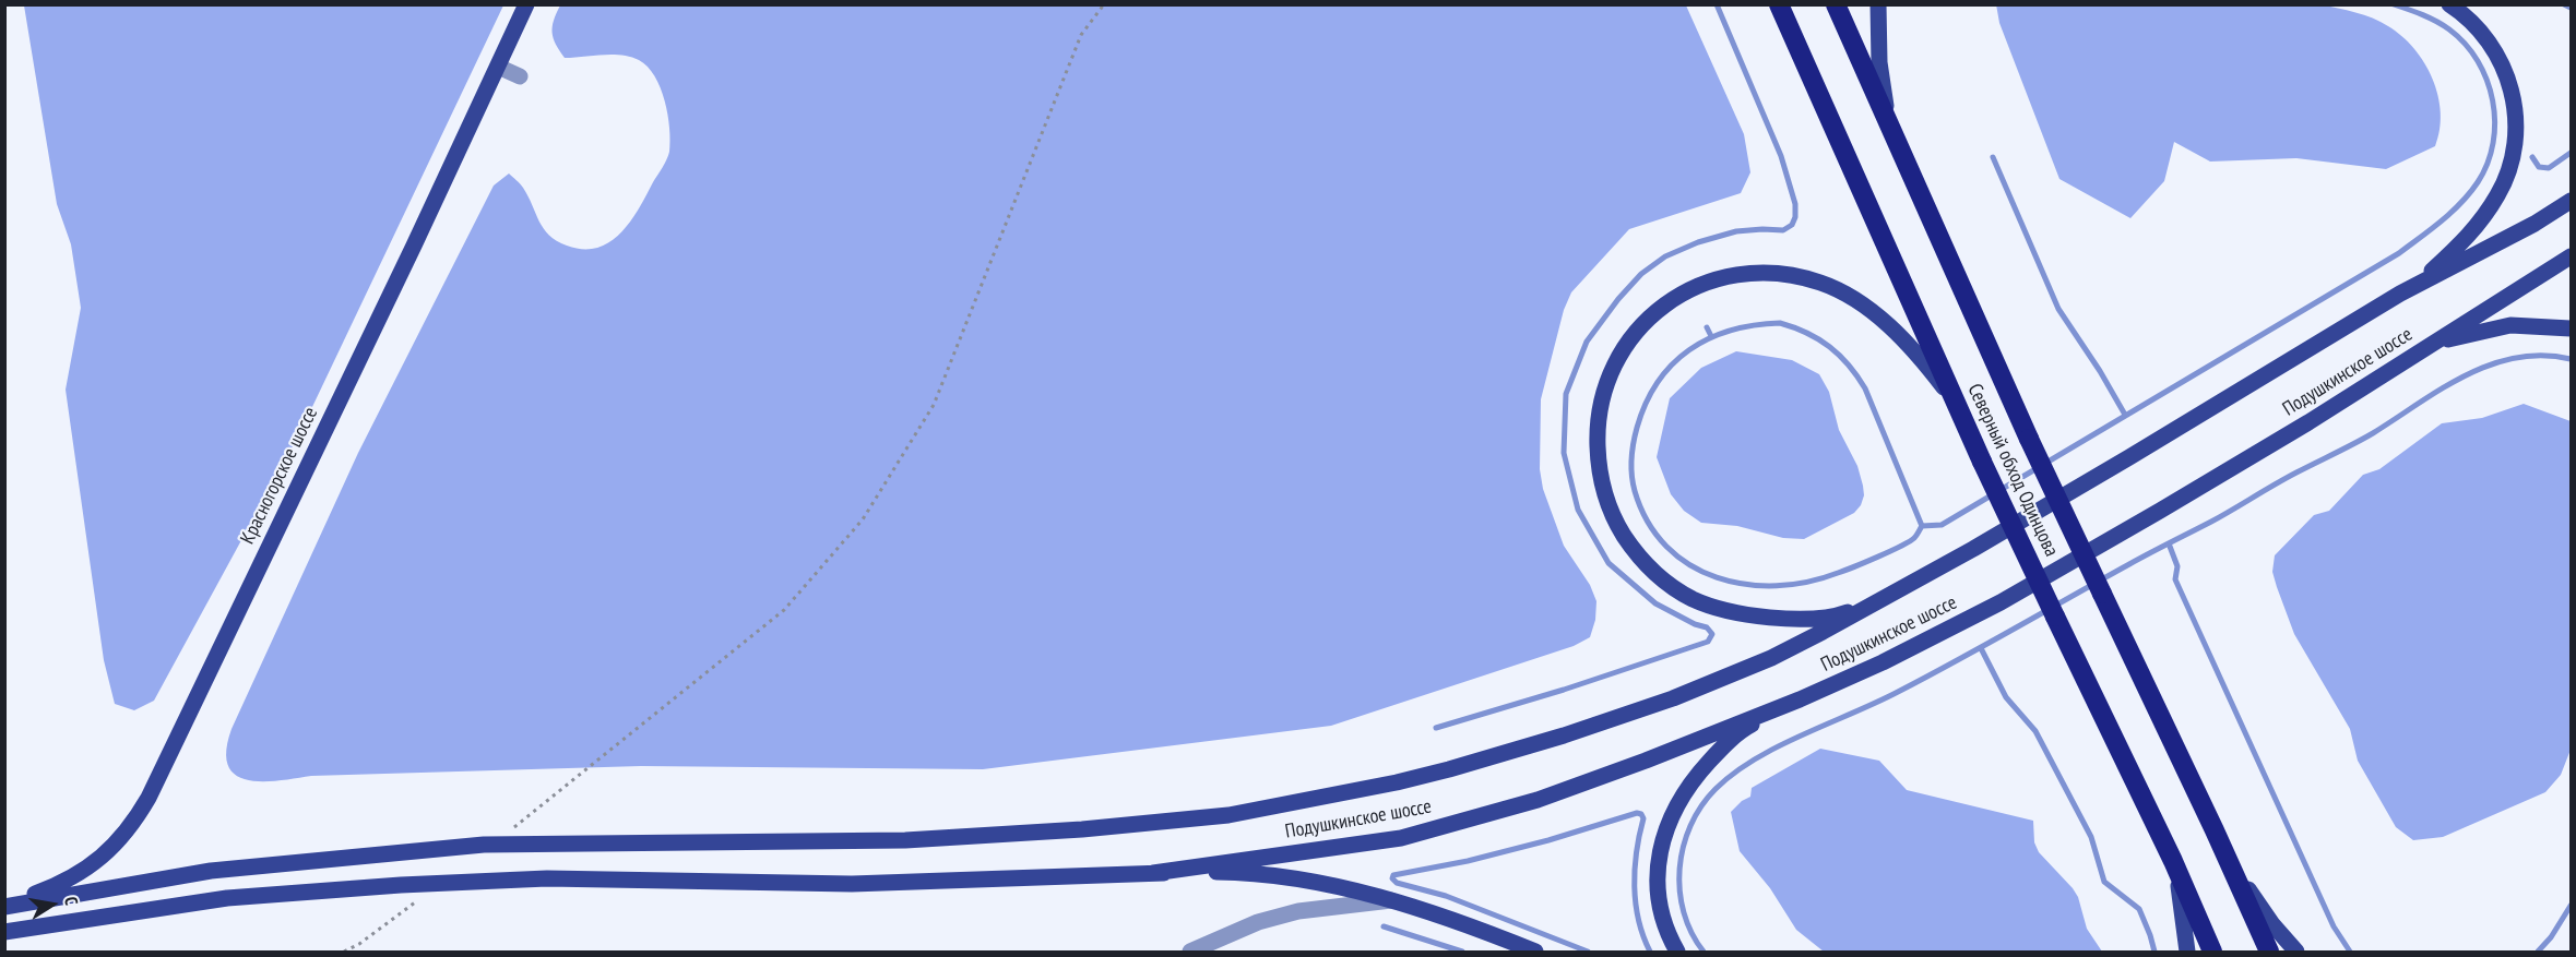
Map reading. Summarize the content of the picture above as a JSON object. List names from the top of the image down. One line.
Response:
{"streets":{"highway":["Северный обход Одинцова"],"main road":["Подушкинское шоссе","Красногорское шоссе"]},"north":"right"}
